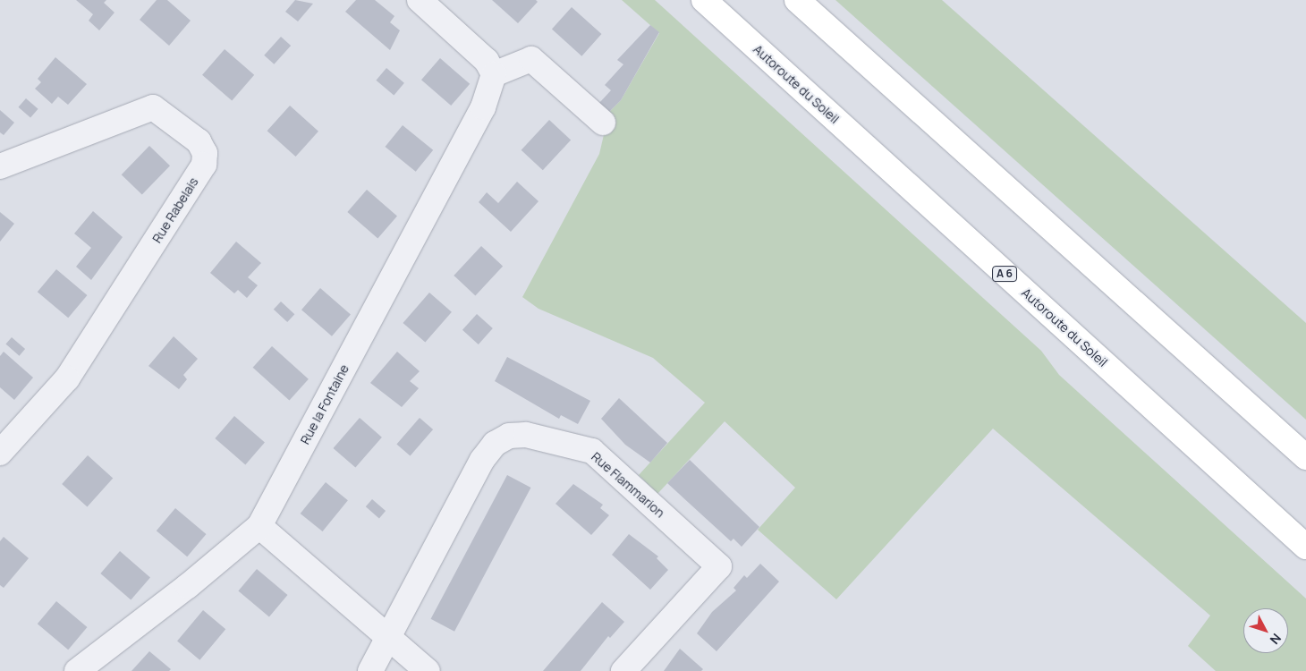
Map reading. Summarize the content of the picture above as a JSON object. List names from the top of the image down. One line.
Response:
{"streets":{"highway":["Autoroute du Soleil","A 6"],"street":["Rue Rabelais","Rue la Fontaine","Rue Flammarion"]},"north":"bottom right"}
